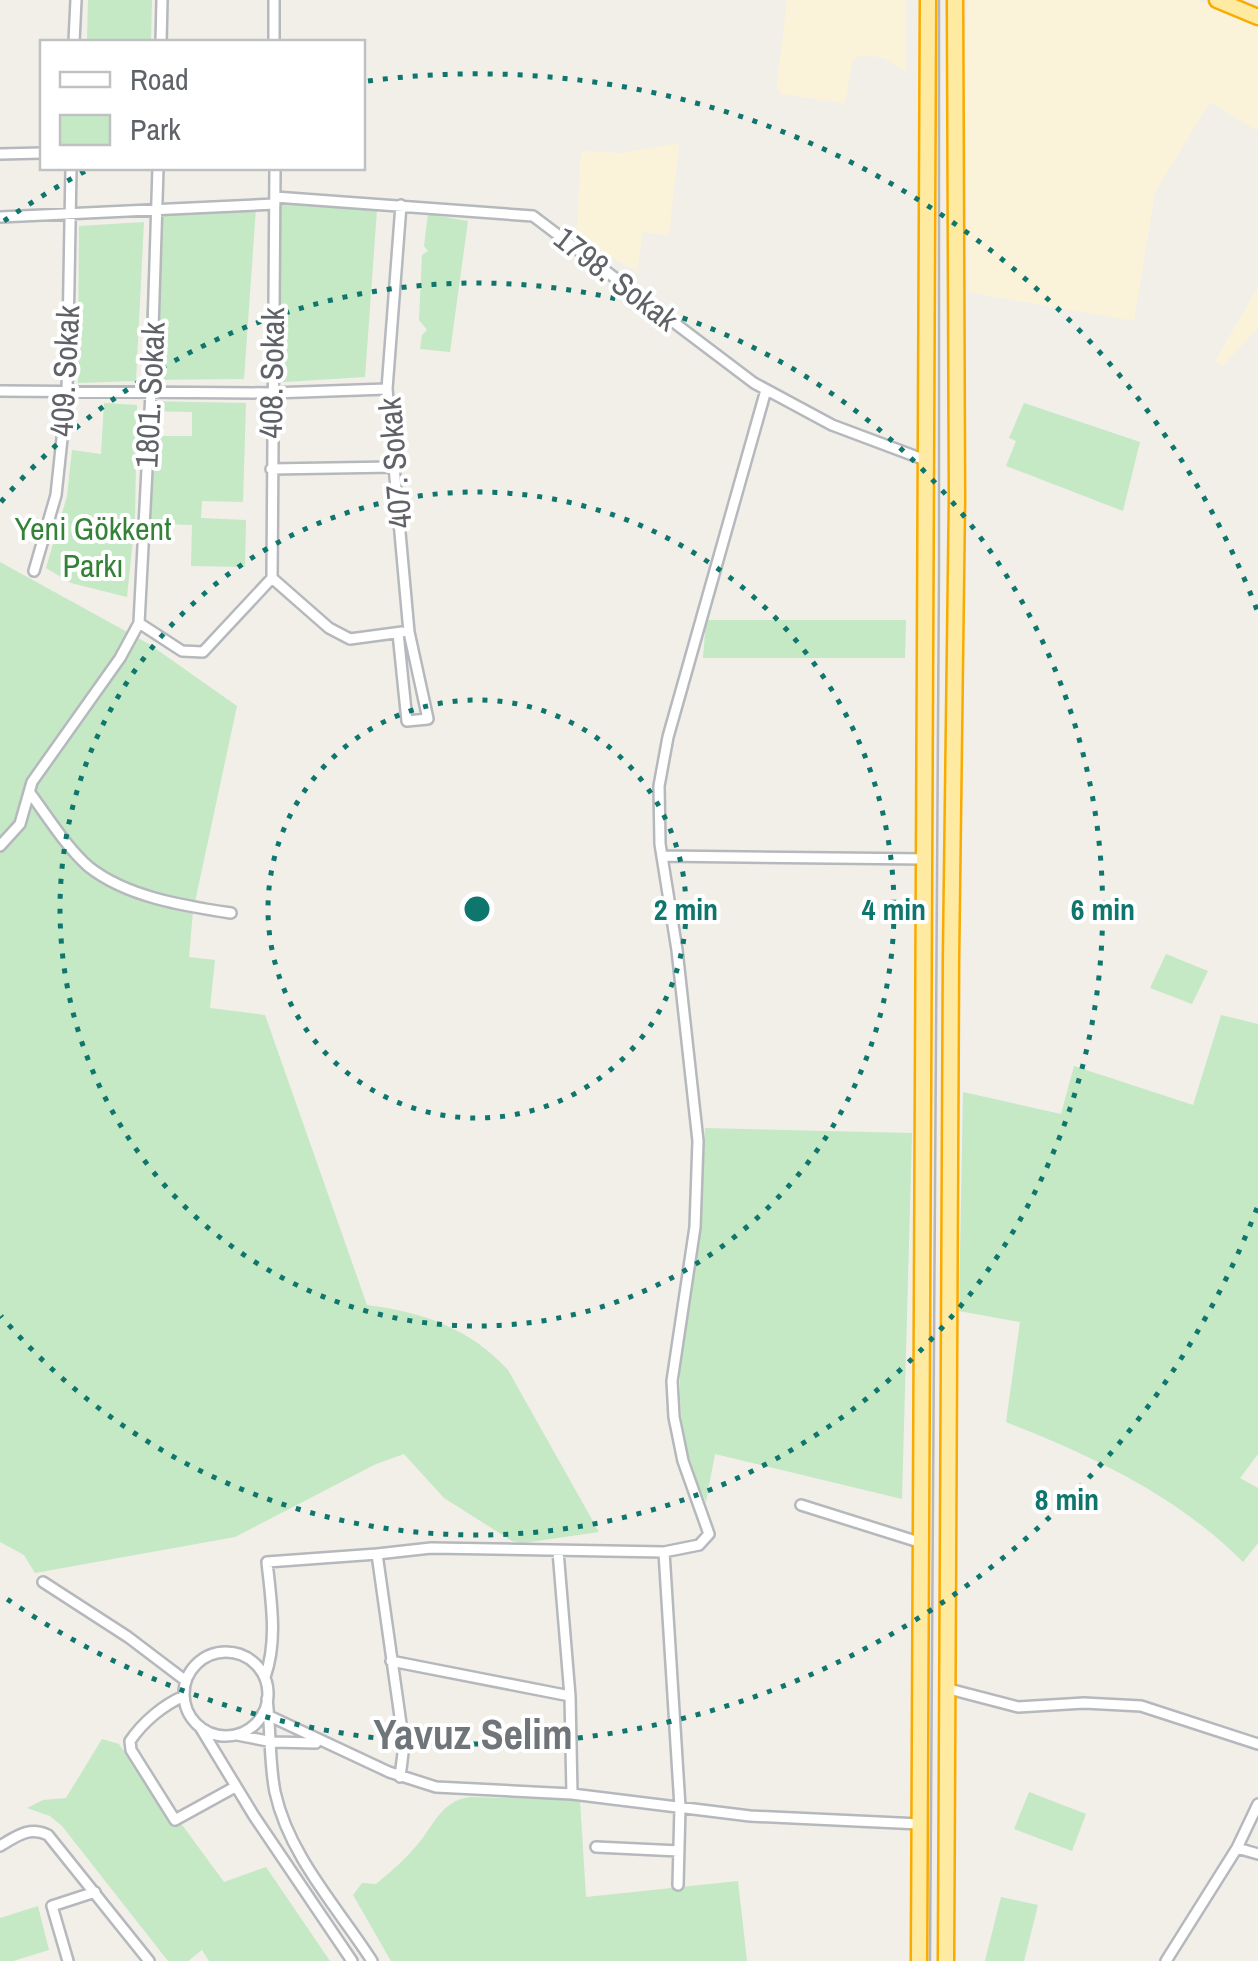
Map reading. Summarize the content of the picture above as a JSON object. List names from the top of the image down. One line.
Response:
{"streets":{"street":["1798. Sokak","409. Sokak","408. Sokak","1801. Sokak","407. Sokak"]},"crossings":[["1798. Sokak","409. Sokak"],["1798. Sokak","408. Sokak"],["1798. Sokak","1801. Sokak"],["1798. Sokak","407. Sokak"]],"districts":["Yavuz Selim"],"parks":["Yeni Gökkent Parkı"],"legend":["Road","Park"],"rings":["2 min","4 min","6 min","8 min"]}
